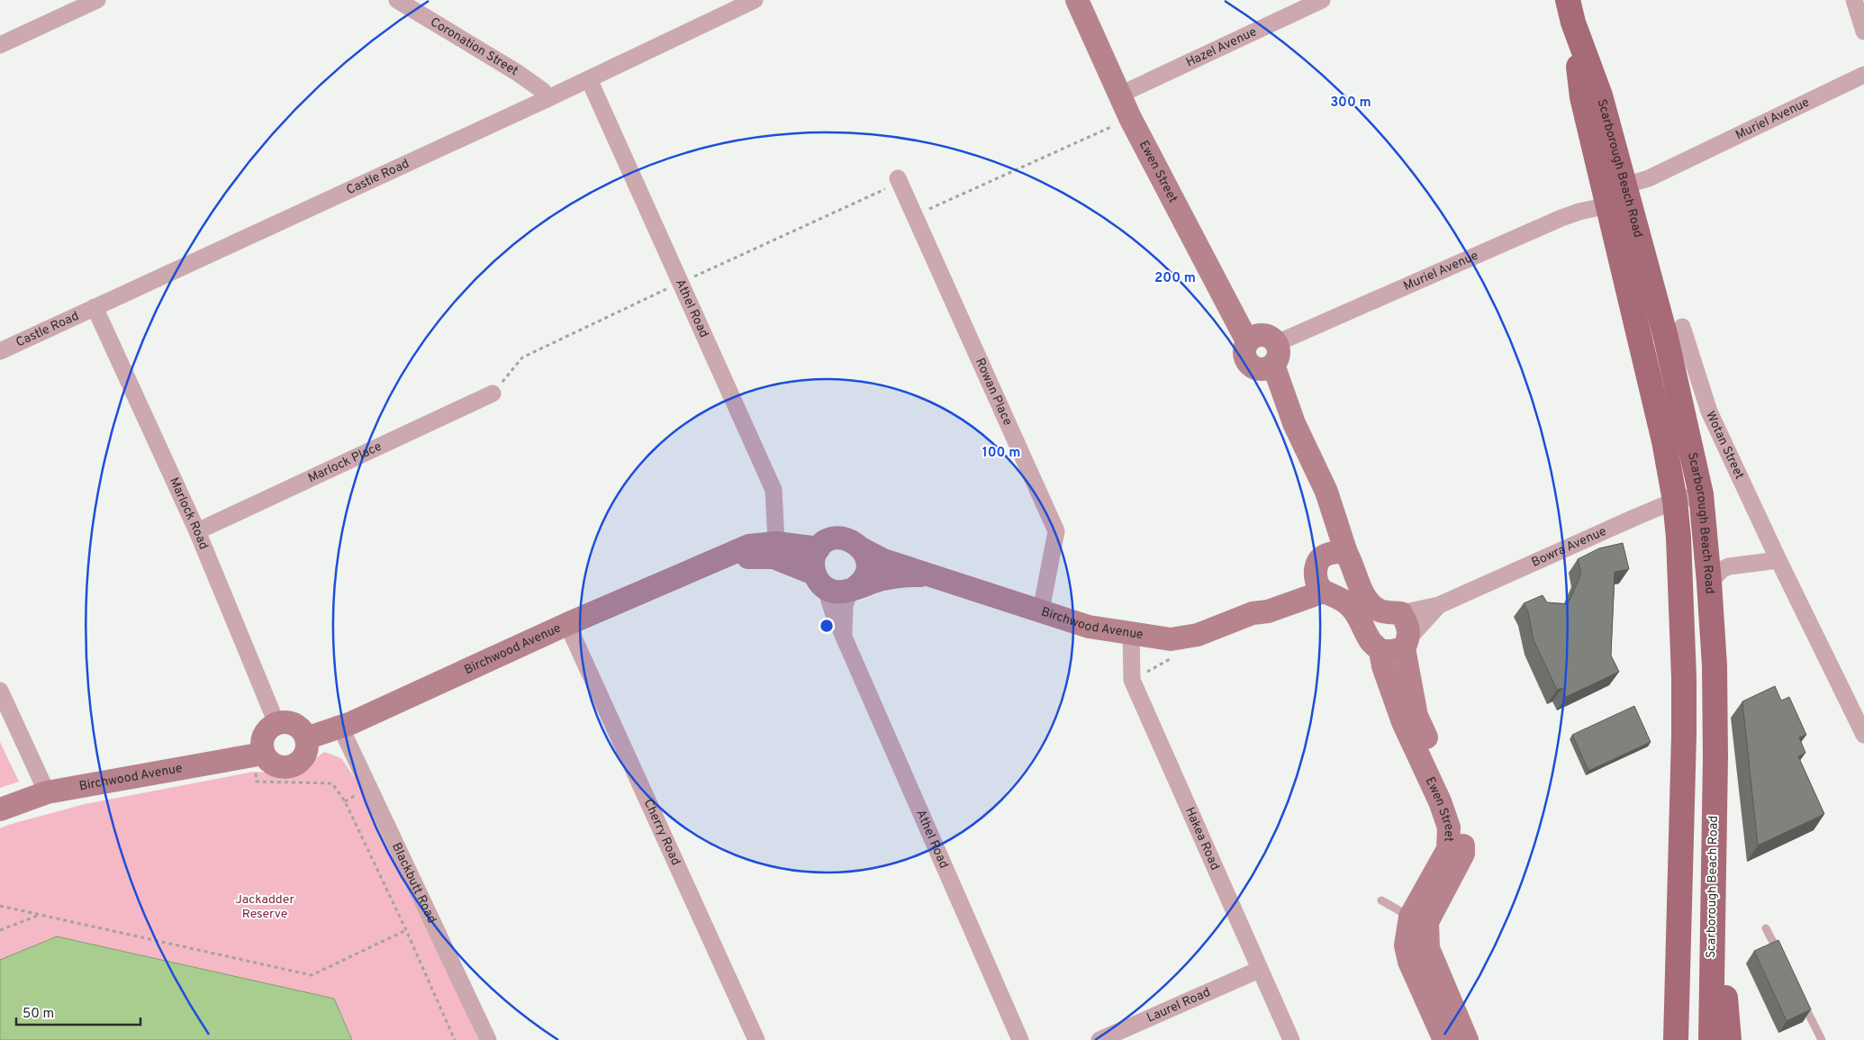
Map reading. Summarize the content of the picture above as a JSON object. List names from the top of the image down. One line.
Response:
{"streets":{"main road":["Scarborough Beach Road","Ewen Street","Birchwood Avenue"],"street":["Coronation Street","Hazel Avenue","Muriel Avenue","Castle Road","Athel Road","Rowan Place","Wotan Street","Marlock Place","Marlock Road","Bowra Avenue","Cherry Road","Hakea Road","Blackbutt Road","Laurel Road"]},"crossings":[["Coronation Street","Castle Road"],["Hazel Avenue","Ewen Street"],["Muriel Avenue","Scarborough Beach Road"],["Muriel Avenue","Ewen Street"],["Scarborough Beach Road","Bowra Avenue"],["Ewen Street","Bowra Avenue"],["Ewen Street","Birchwood Avenue"],["Castle Road","Athel Road"],["Castle Road","Marlock Road"],["Athel Road","Birchwood Avenue"],["Rowan Place","Birchwood Avenue"],["Marlock Place","Marlock Road"],["Marlock Road","Birchwood Avenue"],["Birchwood Avenue","Cherry Road"],["Birchwood Avenue","Hakea Road"],["Birchwood Avenue","Blackbutt Road"],["Hakea Road","Laurel Road"]],"parks":["Jackadder Reserve"],"scale_bar":"50 m","rings":["300 m","200 m","100 m"]}
